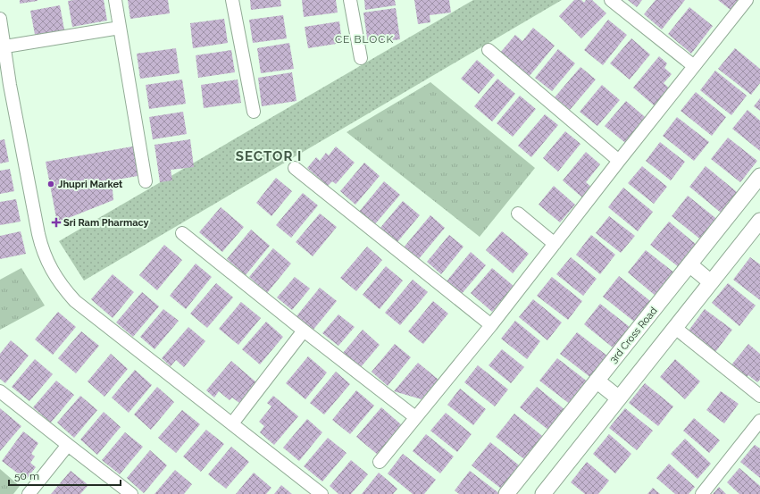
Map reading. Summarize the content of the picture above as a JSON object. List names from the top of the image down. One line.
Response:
{"streets":{"street":["3rd Cross Road"]},"districts":["CE BLOCK","SECTOR I"],"places":{"other":["Jhupri Market"],"health":["Sri Ram Pharmacy"]},"scale_bar":"50 m"}
